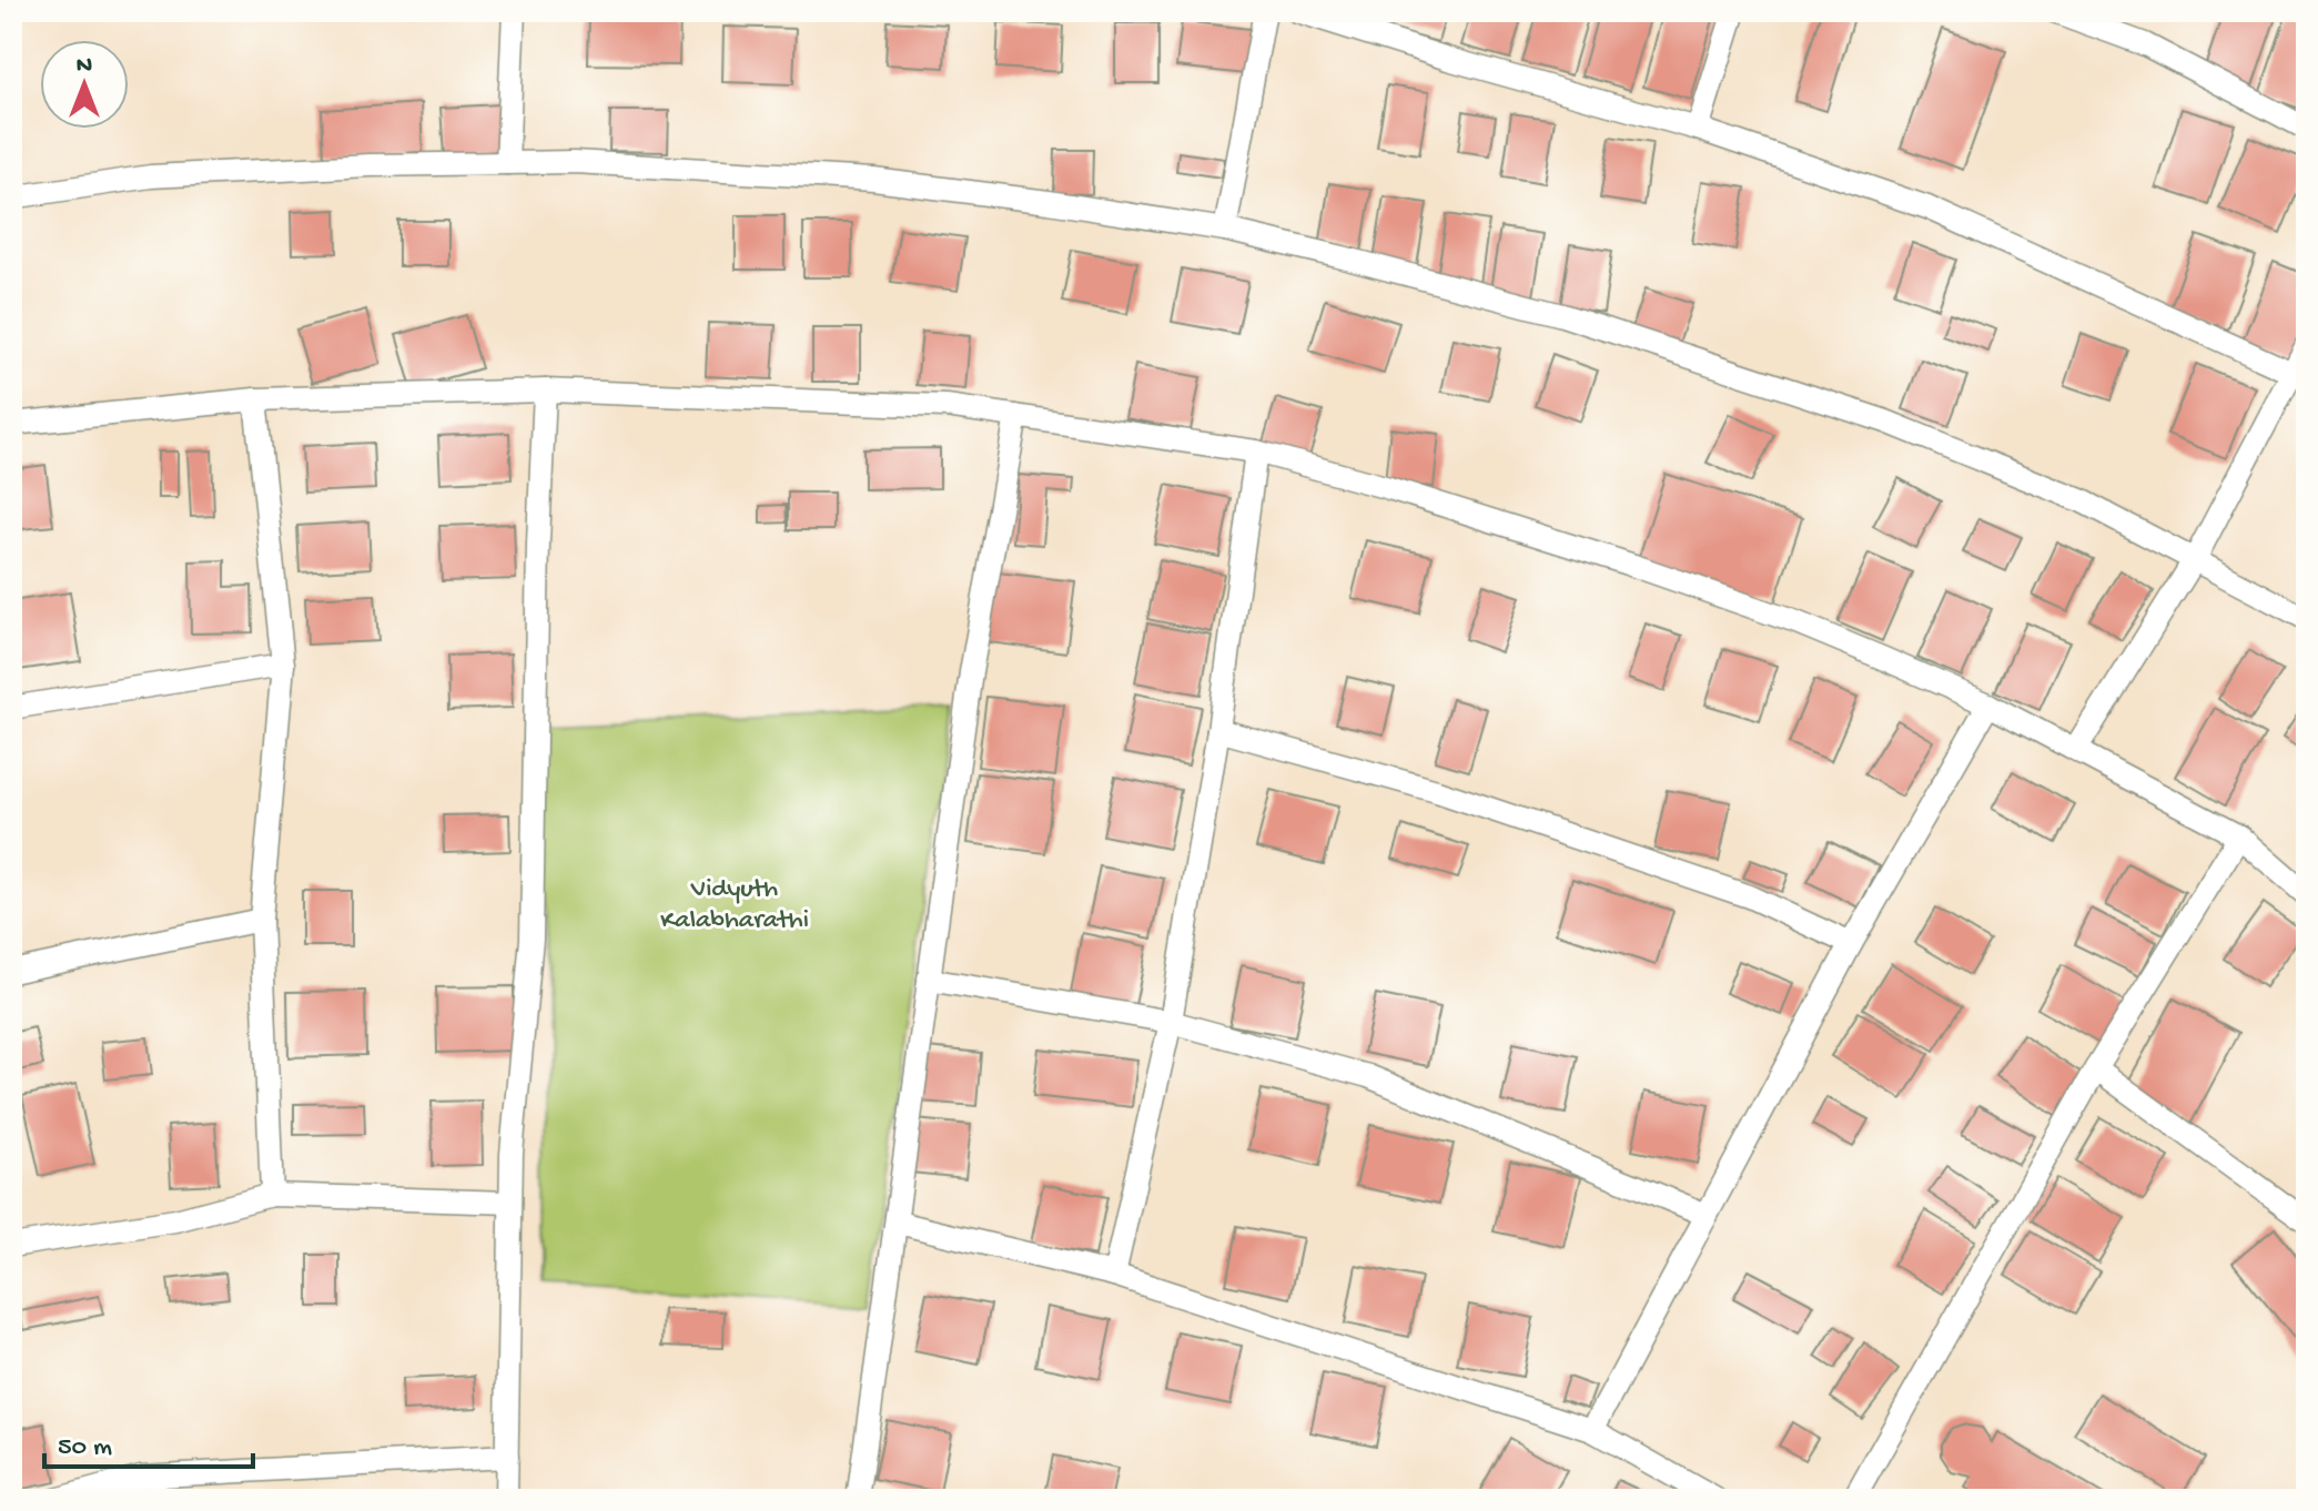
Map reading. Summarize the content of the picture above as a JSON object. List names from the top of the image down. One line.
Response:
{"parks":["Vidyuth Kalabharathi"],"scale_bar":"50 m","north":"top"}
